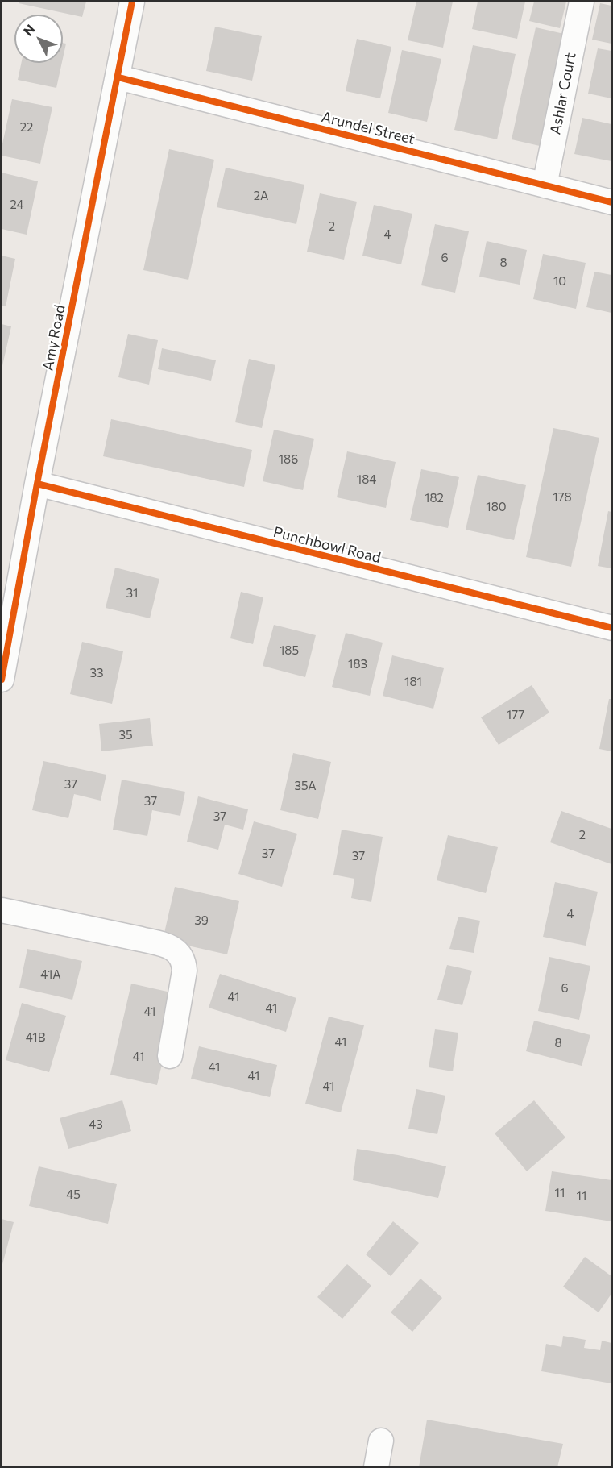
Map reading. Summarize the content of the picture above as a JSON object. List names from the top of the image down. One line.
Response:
{"streets":{"street":["Ashlar Court","Arundel Street","Amy Road","Punchbowl Road"]},"crossings":[["Ashlar Court","Arundel Street"],["Arundel Street","Amy Road"],["Amy Road","Punchbowl Road"]],"house_numbers":["22","2A","24","2","4","6","8","10","186","184","178","182","180","31","185","183","33","181","177","35","37","35A","37","37","2","37","37","4","39","41A","6","41","41","41","41B","41","8","41","41","41","41","43","11","45","11"],"north":"top left"}
